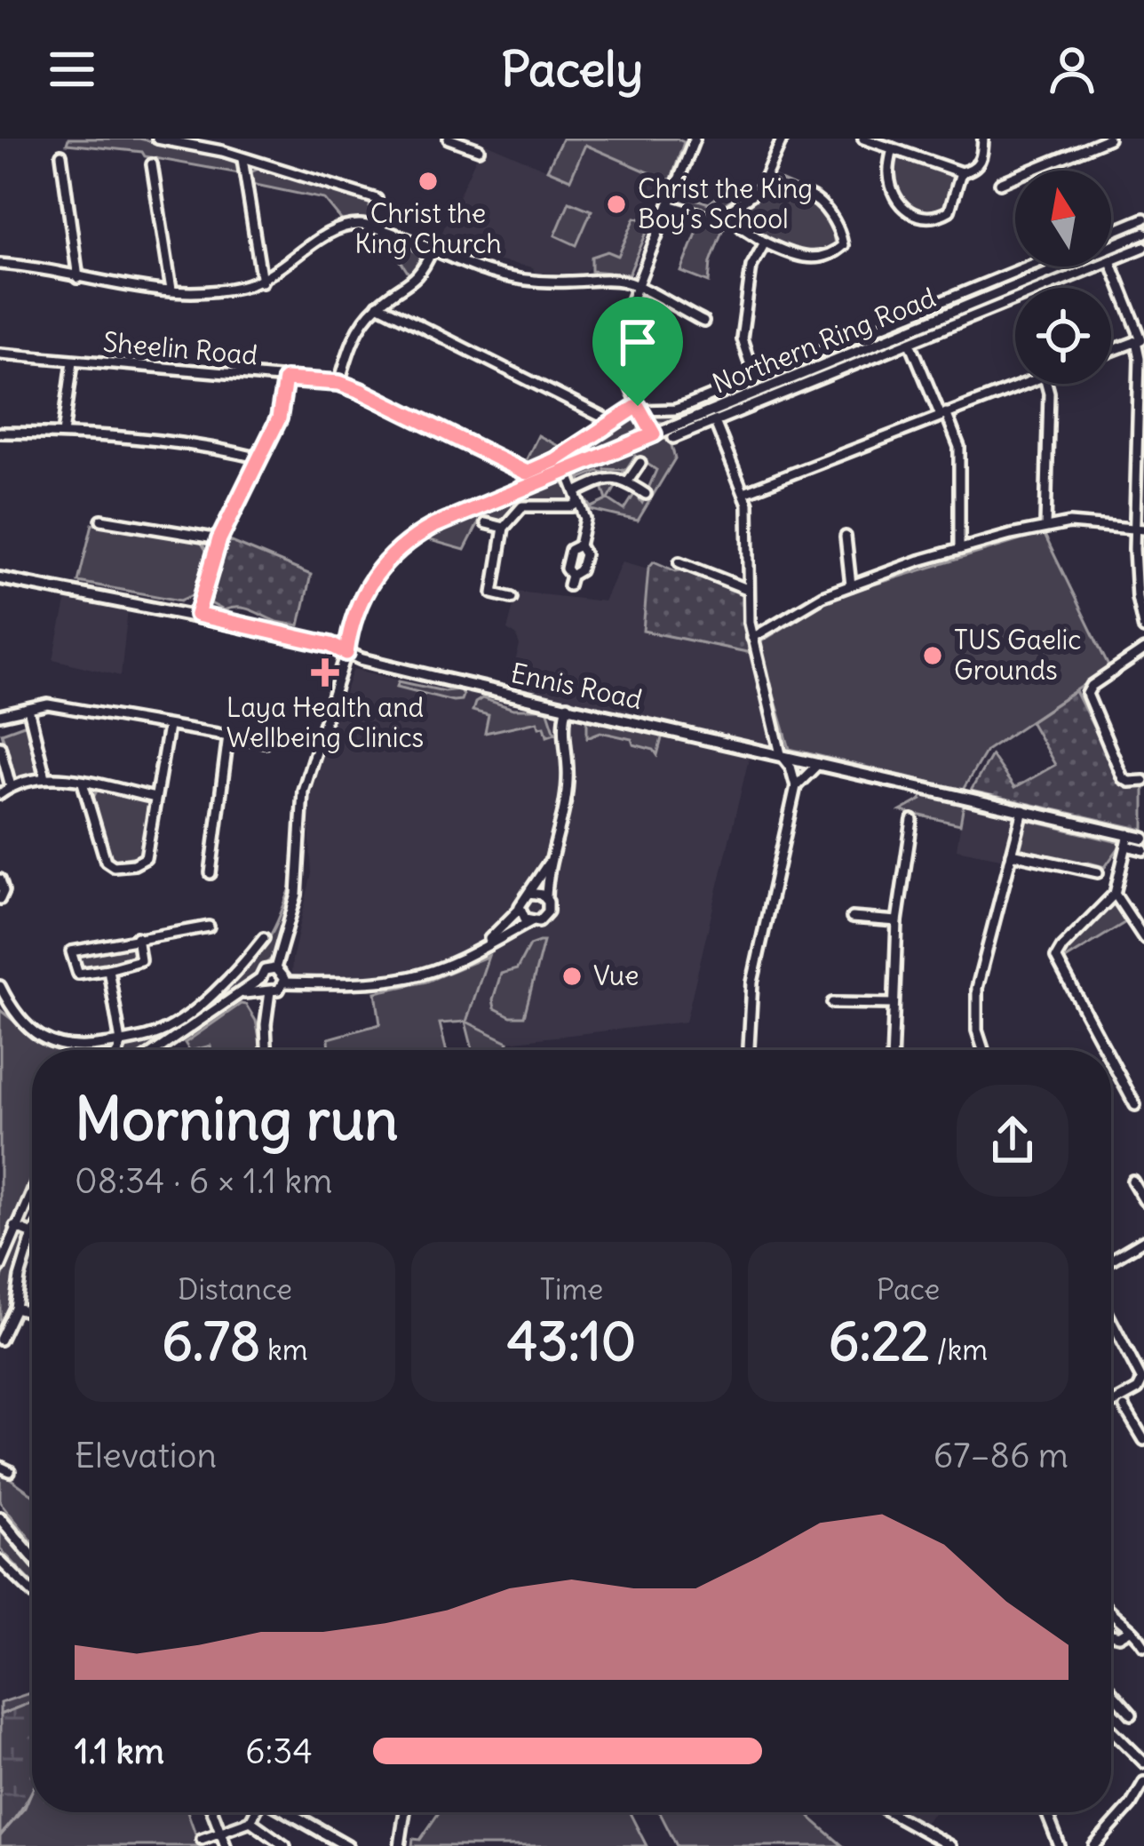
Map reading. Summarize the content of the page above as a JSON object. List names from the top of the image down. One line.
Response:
{"streets":{"main road":["Northern Ring Road","Ennis Road"],"street":["Sheelin Road"]},"crossings":[["Northern Ring Road","Ennis Road"]],"places":{"other":["Christ the King Church","Christ the King Boy's School","TUS Gaelic Grounds","Vue"],"health":["Laya Health and Wellbeing Clinics"]},"north":"top","page":{"header":"Pacely","heading":["Morning run","08:34 · 6 × 1.1 km"],"stats":[["Distance","6.78 km"],["Time","43:10"],["Pace","6:22 /km"]],"chart":["Elevation","67–86 m"],"list":[{"name":"1.1 km","note":"6:34"}]}}
